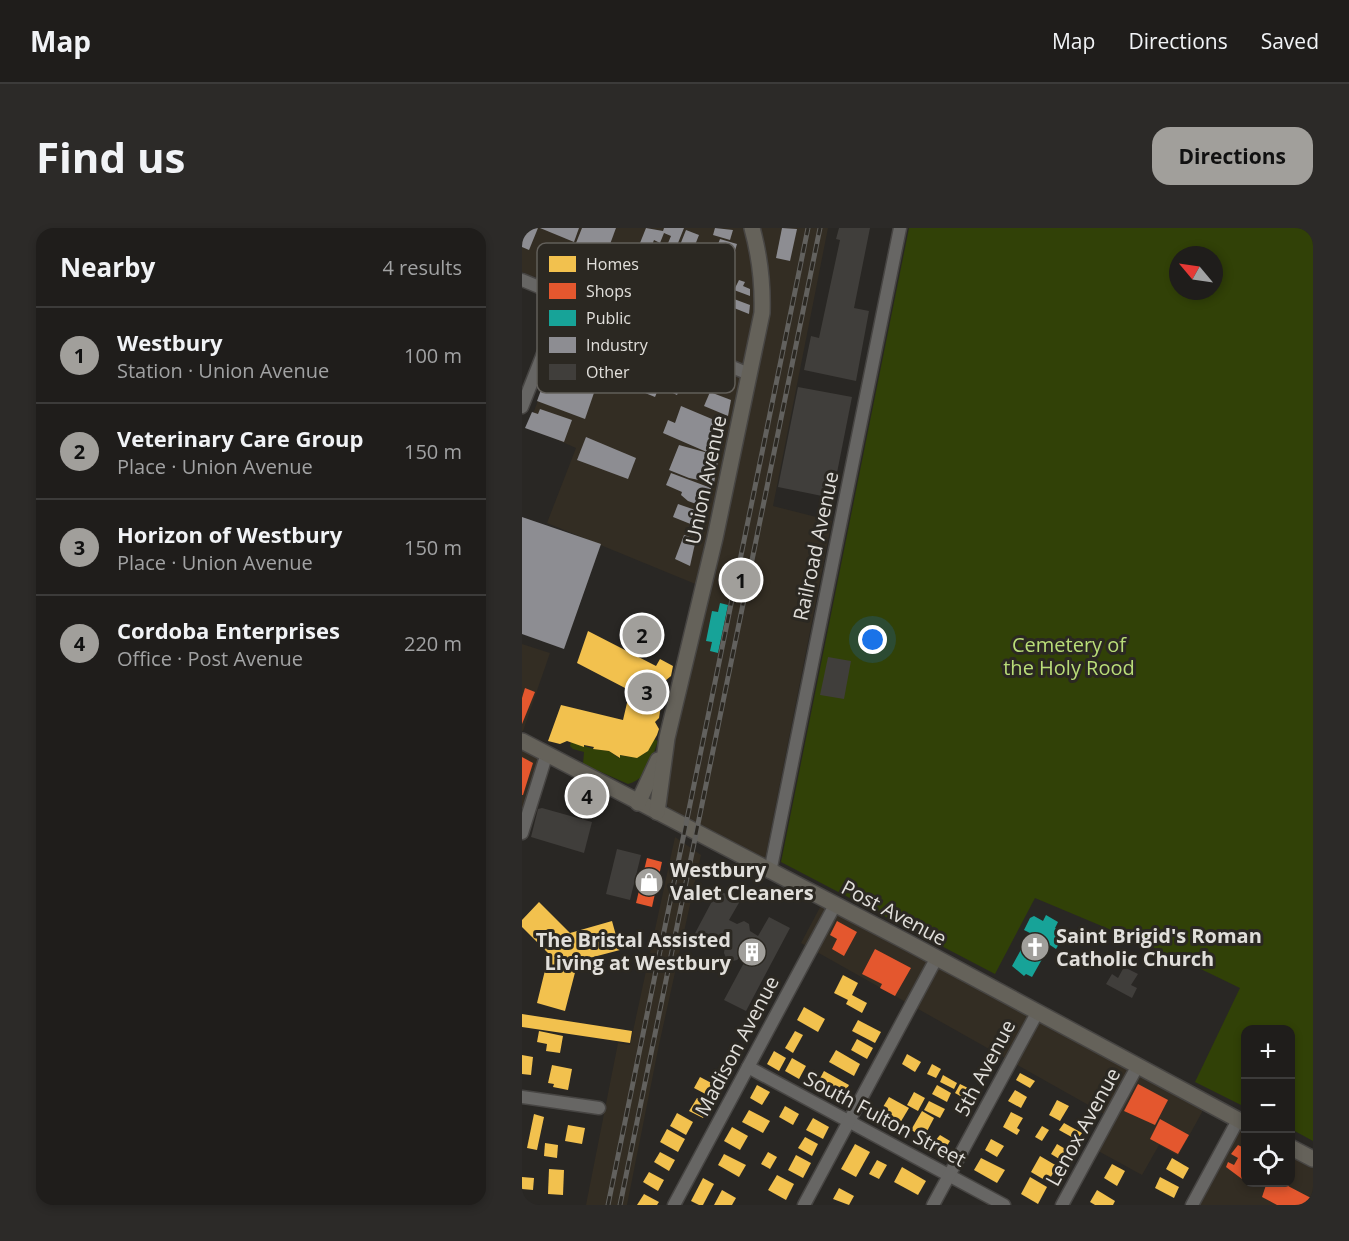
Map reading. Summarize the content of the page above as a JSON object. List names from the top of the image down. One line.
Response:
{"streets":{"main road":["Union Avenue","Post Avenue"],"street":["Railroad Avenue","Madison Avenue","5th Avenue","South Fulton Street","Lenox Avenue"]},"crossings":[["Union Avenue","Post Avenue"],["Railroad Avenue","Post Avenue"],["Post Avenue","Madison Avenue"],["Post Avenue","5th Avenue"],["Post Avenue","Lenox Avenue"],["Madison Avenue","South Fulton Street"],["5th Avenue","South Fulton Street"]],"parks":["Cemetery of the Holy Rood"],"places":{"shop":["Westbury Valet Cleaners"],"church":["Saint Brigid's Roman Catholic Church"],"building":["The Bristal Assisted Living at Westbury"]},"legend":["Homes","Shops","Public","Industry","Other"],"north":"top left","page":{"header":"Map","nav":["Map","Directions","Saved"],"buttons":"Directions","title":"Find us","heading":["Nearby","4 results"],"list":[{"mark":"1","name":"Westbury","note":"Station · Union Avenue","value":"100 m"},{"mark":"2","name":"Veterinary Care Group","note":"Place · Union Avenue","value":"150 m"},{"mark":"3","name":"Horizon of Westbury","note":"Place · Union Avenue","value":"150 m"},{"mark":"4","name":"Cordoba Enterprises","note":"Office · Post Avenue","value":"220 m"}],"pins":["1","2","3","4"],"map_buttons":["+","−"]}}
